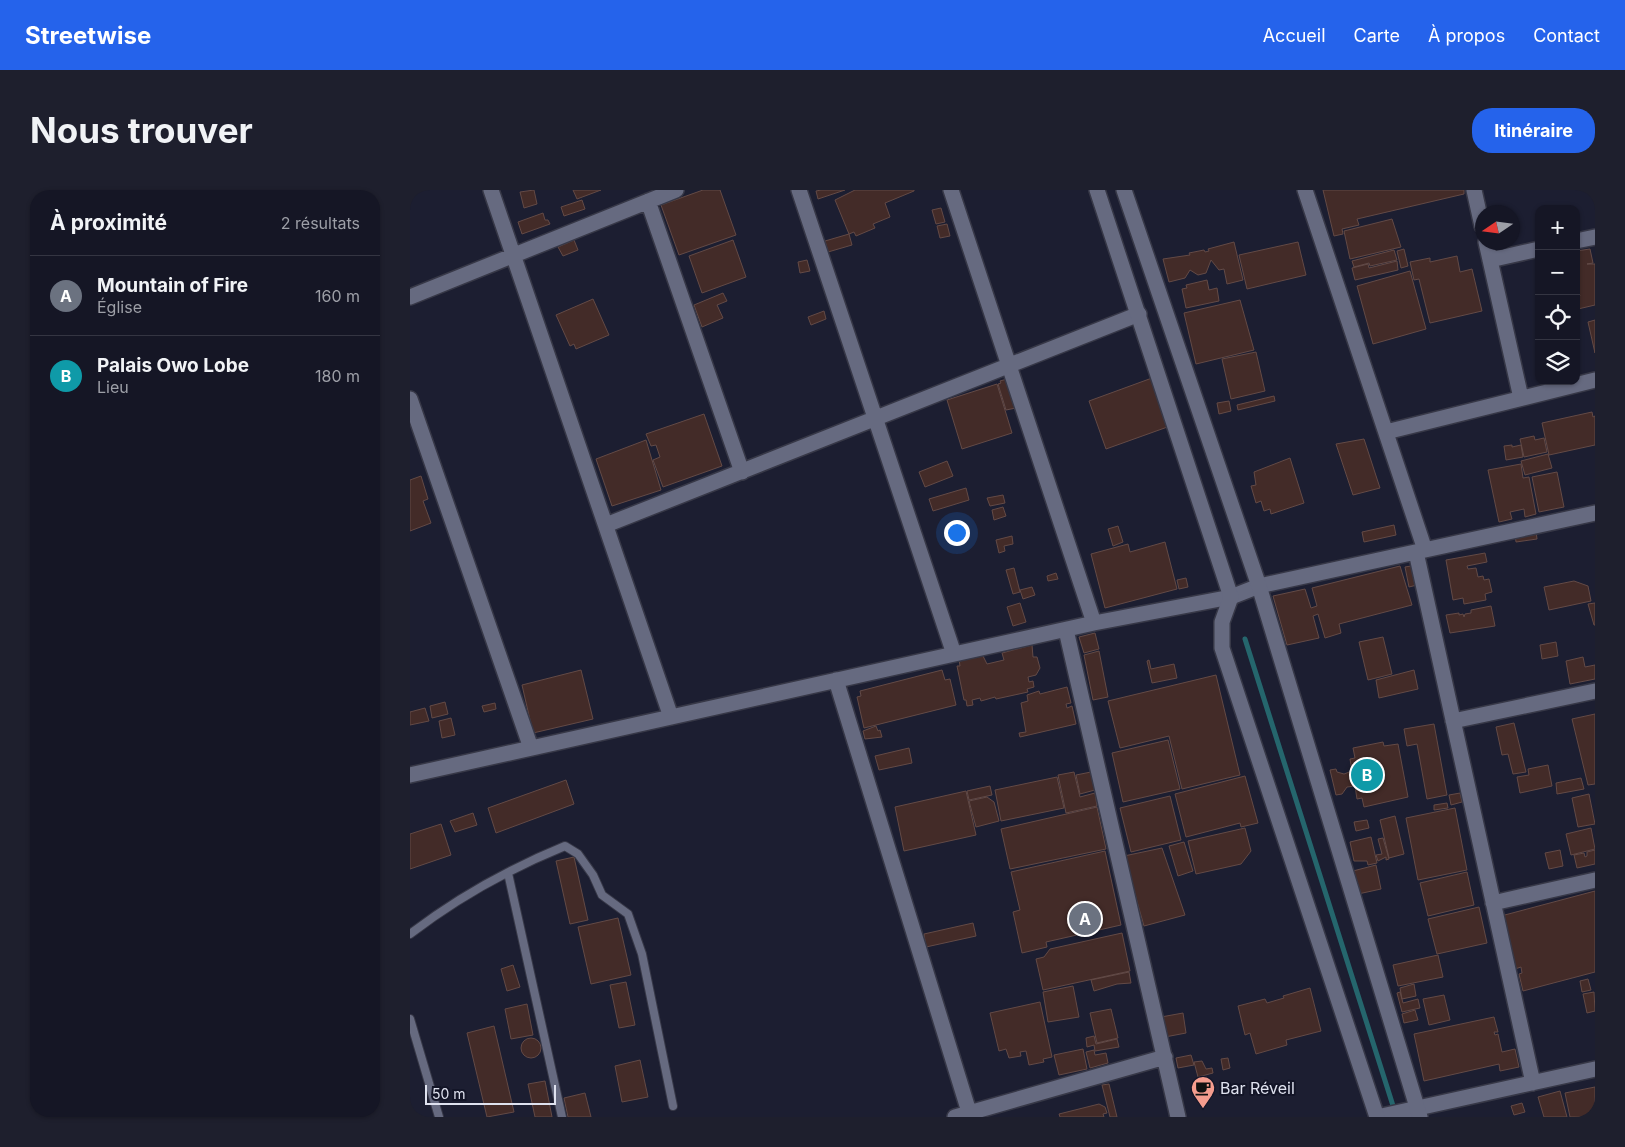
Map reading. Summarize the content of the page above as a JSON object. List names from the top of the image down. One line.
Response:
{"places":{"cafe":["Bar Réveil"]},"scale_bar":"50 m","north":"left","page":{"header":"Streetwise","nav":["Accueil","Carte","À propos","Contact"],"buttons":"Itinéraire","title":"Nous trouver","heading":["À proximité","2 résultats"],"map_buttons":["+","−"],"list":[{"mark":"A","name":"Mountain of Fire","note":"Église","value":"160 m"},{"mark":"B","name":"Palais Owo Lobe","note":"Lieu","value":"180 m"}],"pins":["B","A"],"scale":"50 m"}}
